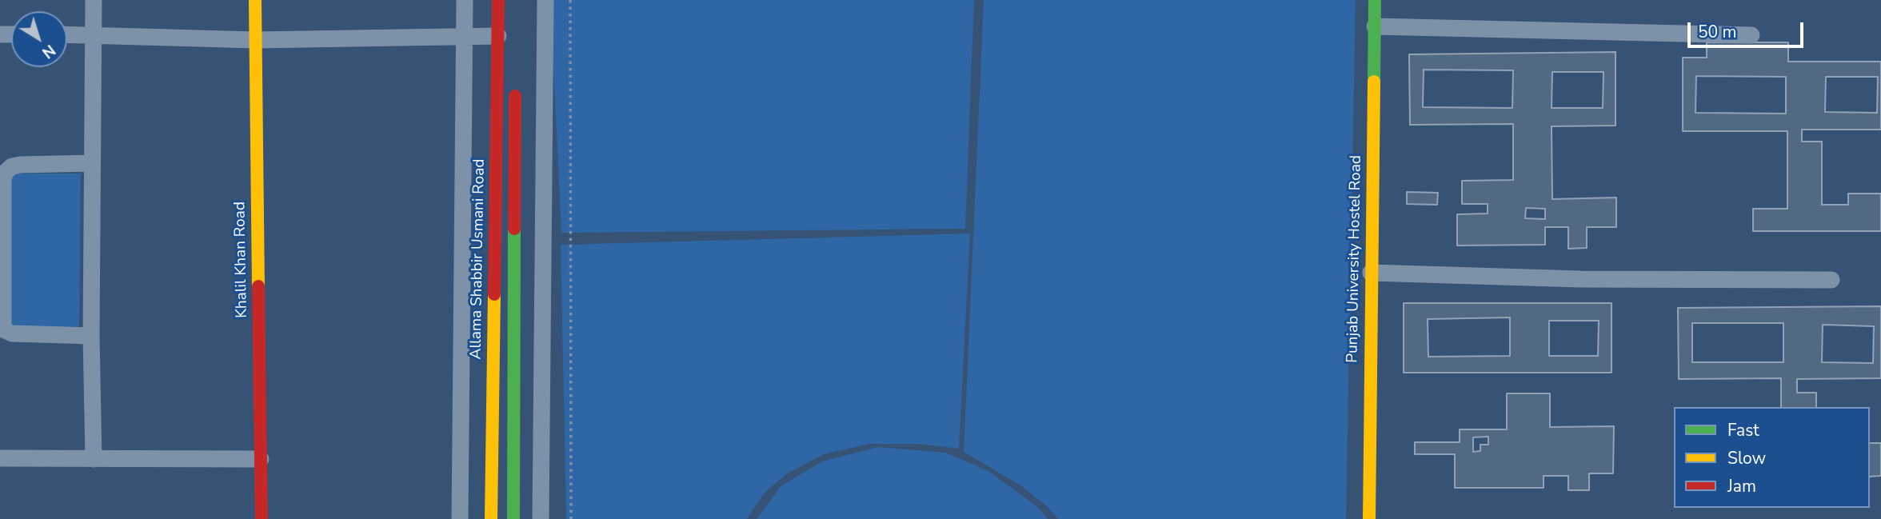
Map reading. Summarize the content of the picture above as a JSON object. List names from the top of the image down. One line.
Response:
{"streets":{"street":["Allama Shabbir Usmani Road","Punjab University Hostel Road","Khalil Khan Road"]},"legend":["Fast","Slow","Jam"],"scale_bar":"50 m","north":"bottom right"}
